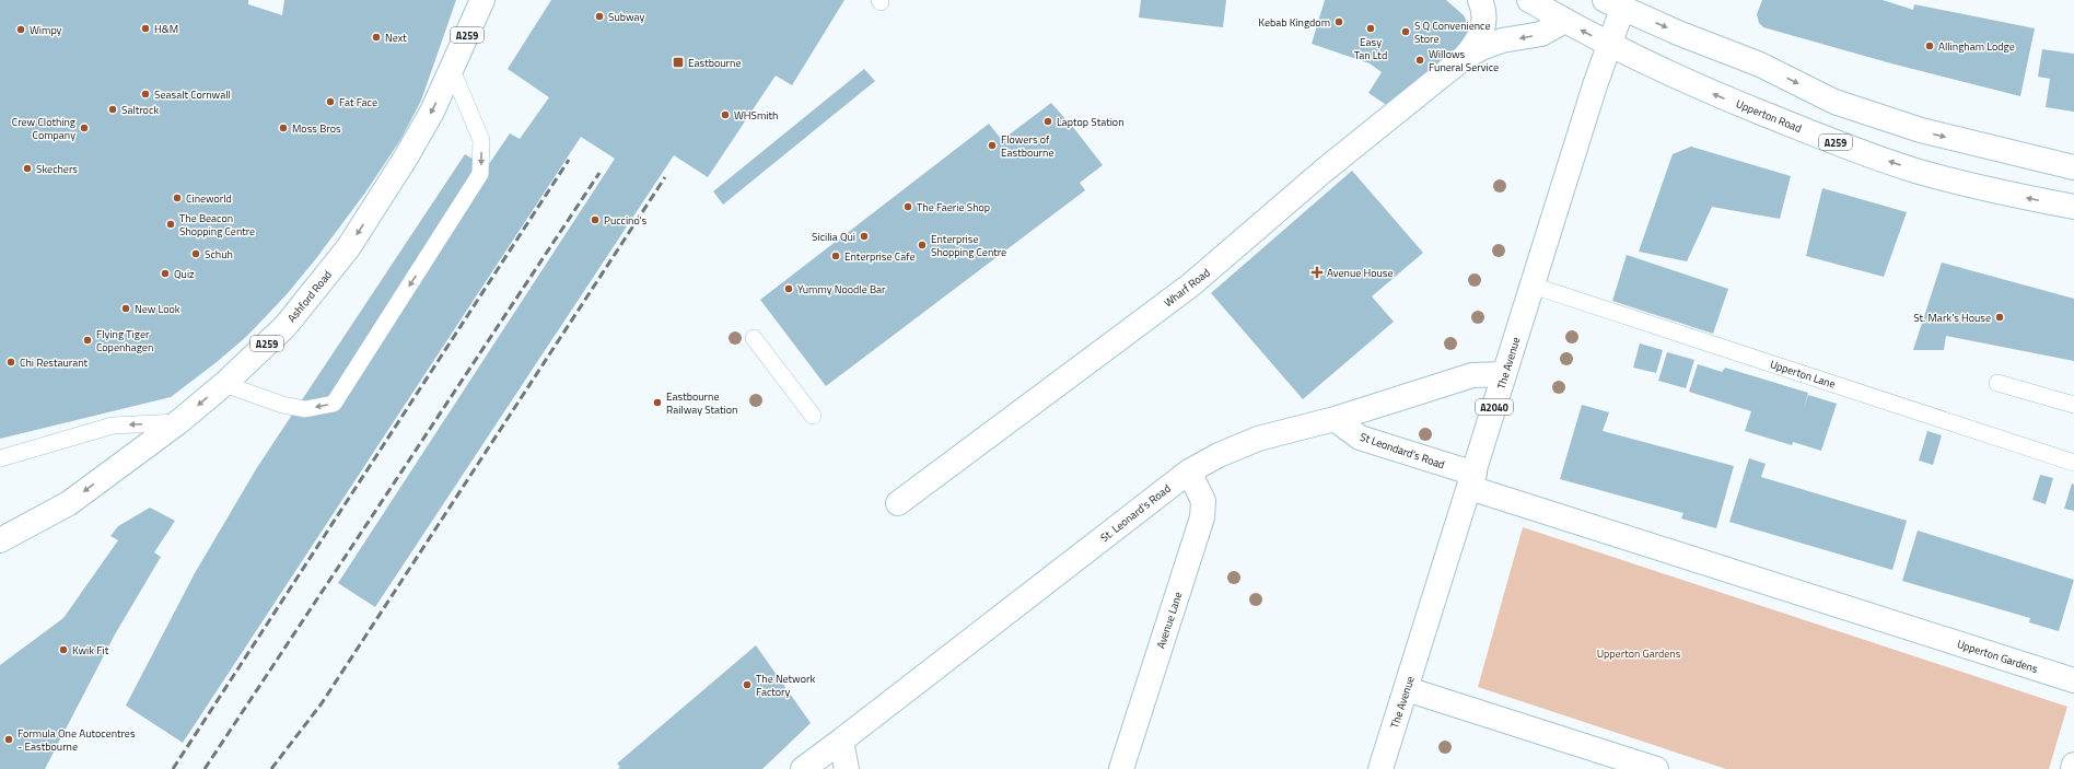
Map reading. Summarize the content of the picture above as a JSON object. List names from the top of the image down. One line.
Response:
{"streets":{"street":["A259","Upperton Road","Wharf Road","Ashford Road","The Avenue","A2040","St Leondard's Road","St. Leonard's Road","Avenue Lane","Upperton Gardens"],"lane":["Upperton Lane"]},"crossings":[["Upperton Road","Wharf Road"],["Upperton Road","The Avenue"],["The Avenue","Upperton Lane"],["The Avenue","St Leondard's Road"],["The Avenue","St. Leonard's Road"],["The Avenue","Upperton Gardens"],["St Leondard's Road","St. Leonard's Road"],["St Leondard's Road","Upperton Gardens"],["St. Leonard's Road","Avenue Lane"]],"one_way":["Ashford Road"],"parks":["Upperton Gardens"],"places":{"other":["Subway","Kebab Kingdom","H&M","Easy Tan Ltd","Wimpy","S Q Convenience Store","Next","Allingham Lodge","Willows Funeral Service","Seasalt Cornwall","Fat Face","Saltrock","WHSmith","Laptop Station","Crew Clothing Company","Moss Bros","Flowers of Eastbourne","Skechers","Cineworld","The Faerie Shop","Puccino's","The Beacon Shopping Centre","Sicilia Qui","Enterprise Shopping Centre","Schuh","Enterprise Cafe","Quiz","Yummy Noodle Bar","New Look","St. Mark's House","Flying Tiger Copenhagen","Chi Restaurant","Eastbourne Railway Station","Kwik Fit","The Network Factory","Formula One Autocentres - Eastbourne"],"transit":["Eastbourne"],"health":["Avenue House"]}}
